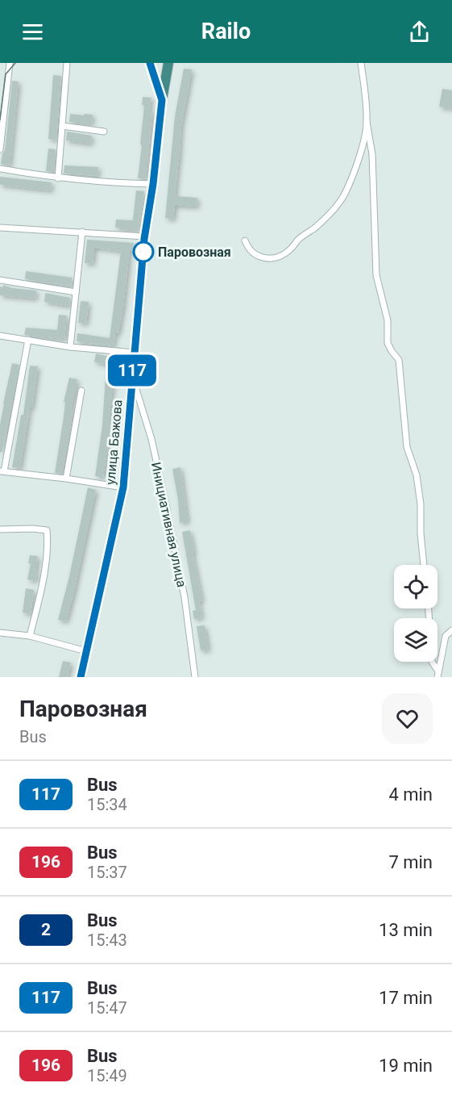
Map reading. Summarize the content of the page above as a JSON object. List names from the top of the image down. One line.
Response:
{"streets":{"highway":["улица Бажова"],"street":["Инициативная улица"]},"crossings":[["улица Бажова","Инициативная улица"]],"places":["Паровозная"],"lines":["bus line 117"],"page":{"header":"Railo","on_map":"117","heading":["Паровозная","Bus"],"list":[{"mark":"117","name":"Bus","note":"15:34","value":"4 min"},{"mark":"196","name":"Bus","note":"15:37","value":"7 min"},{"mark":"2","name":"Bus","note":"15:43","value":"13 min"},{"mark":"117","name":"Bus","note":"15:47","value":"17 min"},{"mark":"196","name":"Bus","note":"15:49","value":"19 min"}]}}
